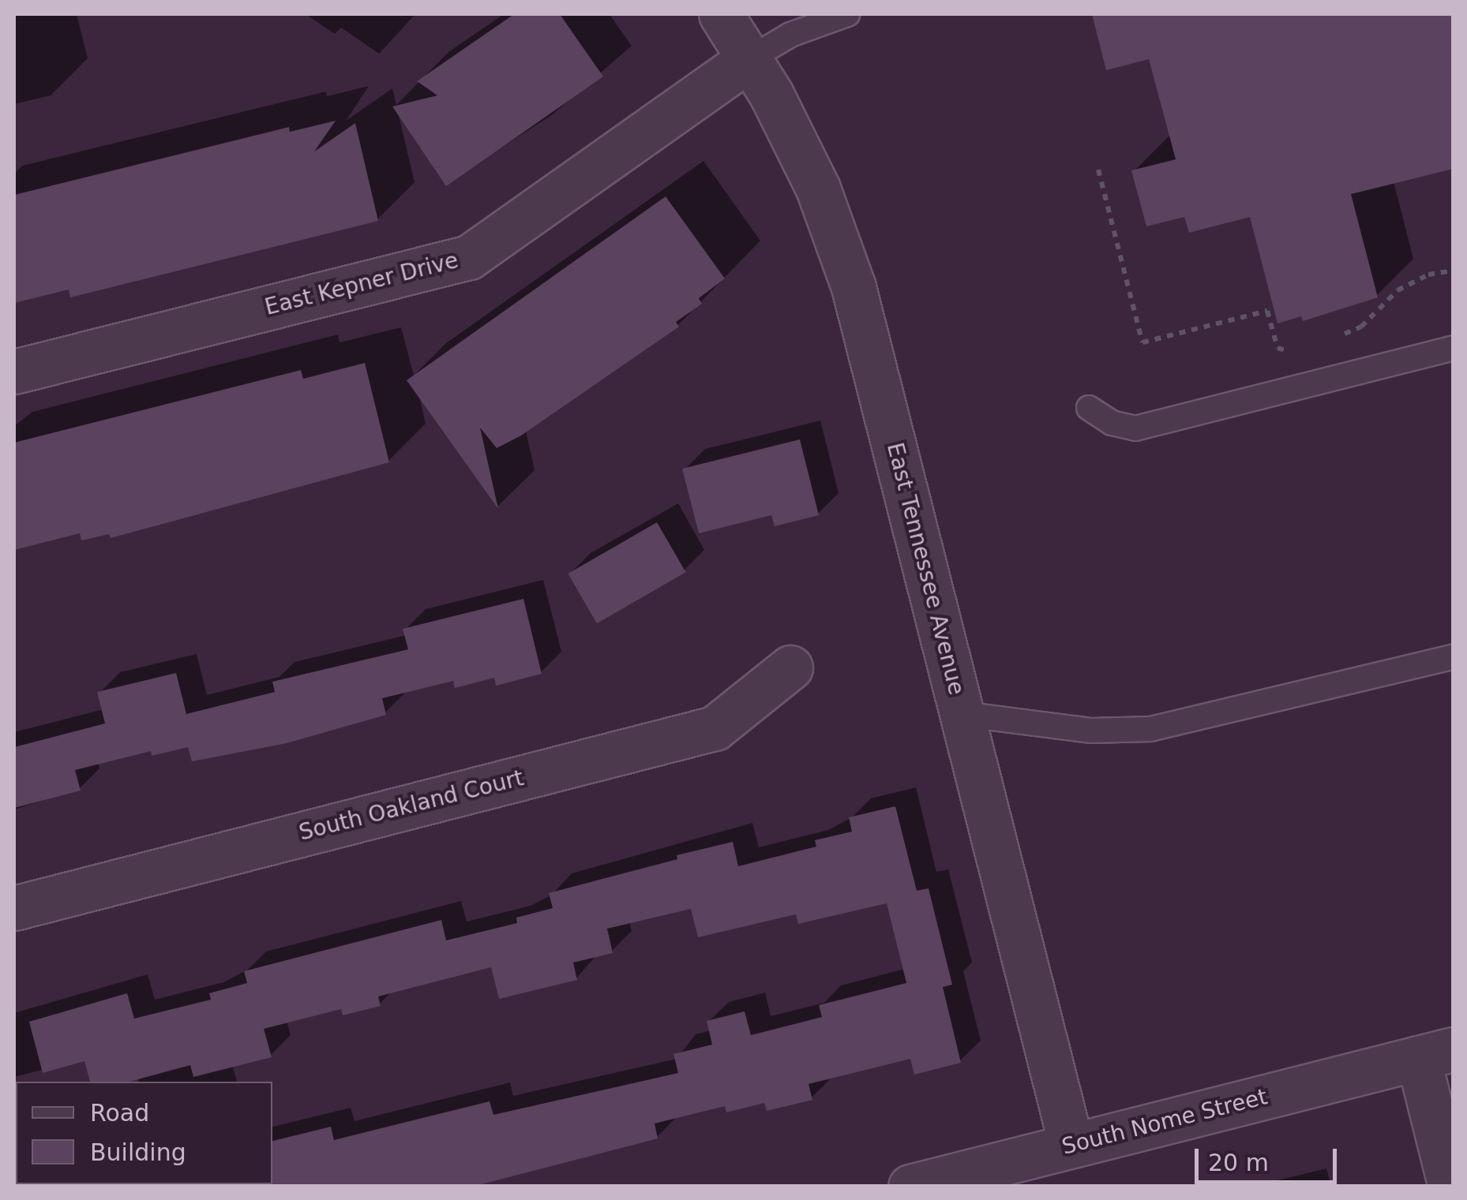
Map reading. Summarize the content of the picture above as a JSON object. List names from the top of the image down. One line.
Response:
{"streets":{"street":["East Kepner Drive","East Tennessee Avenue","South Oakland Court","South Nome Street"]},"crossings":[["East Kepner Drive","East Tennessee Avenue"],["East Tennessee Avenue","South Nome Street"]],"legend":["Road","Building"],"scale_bar":"20 m"}
